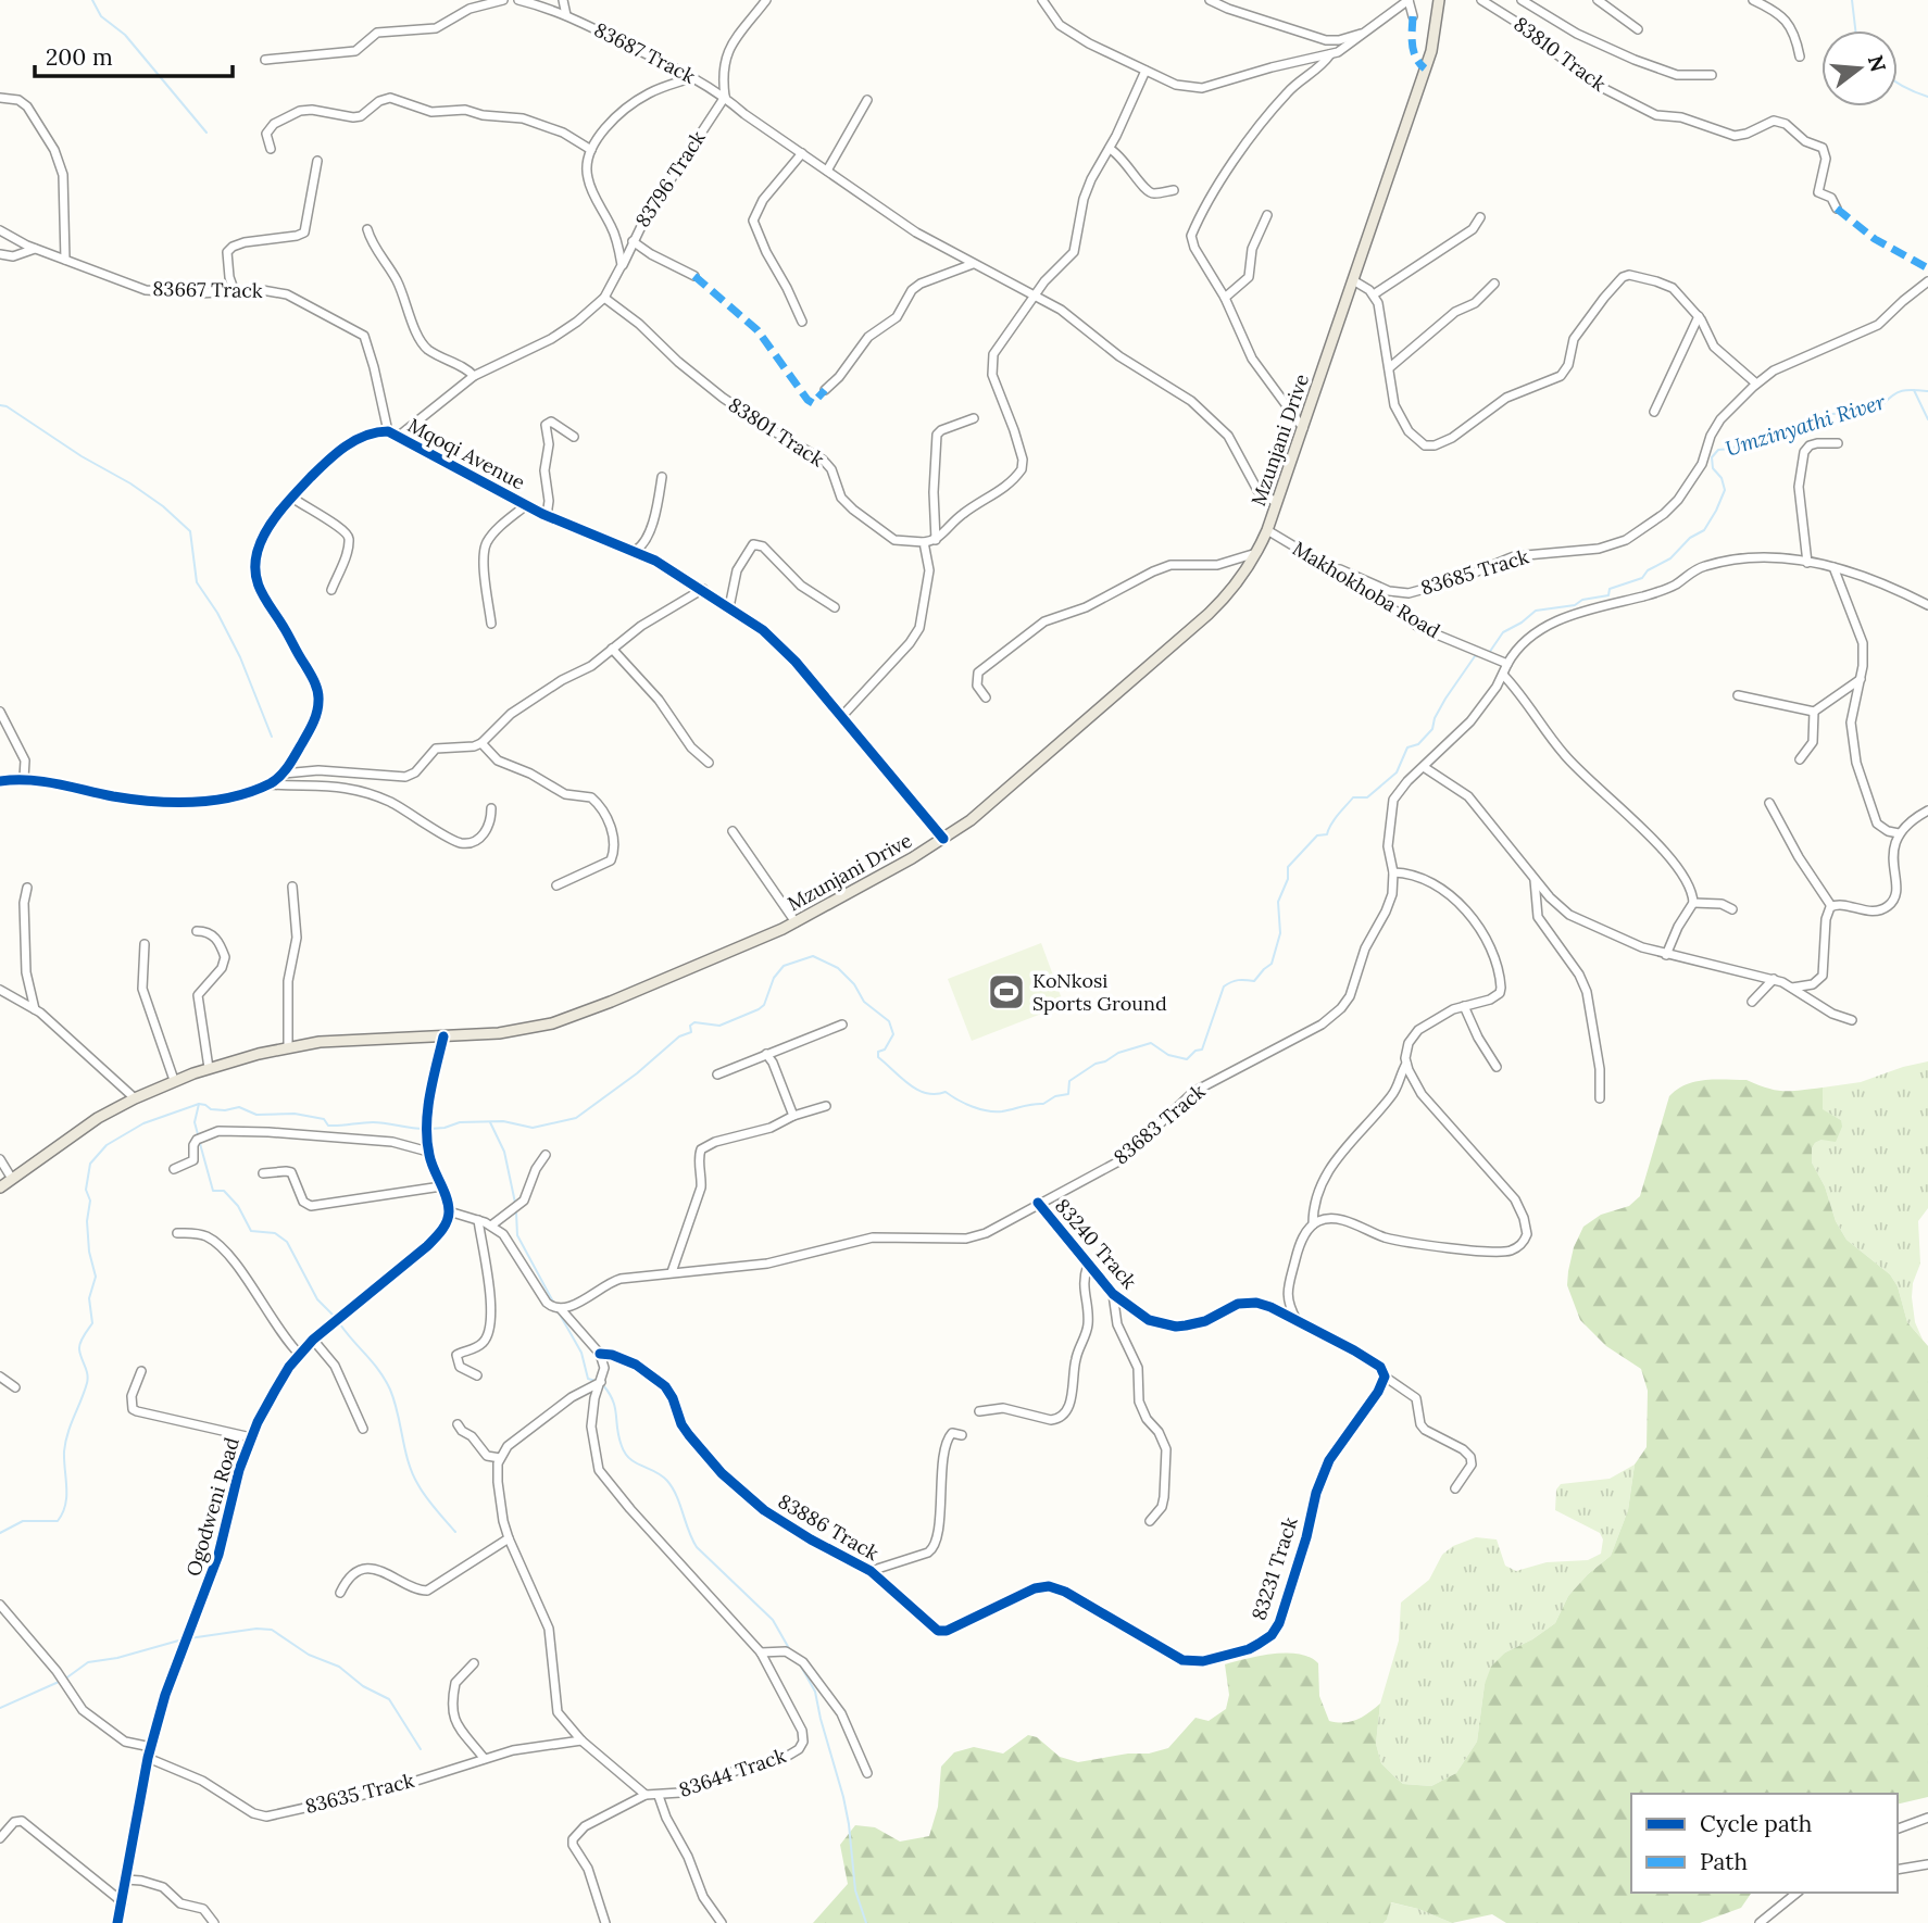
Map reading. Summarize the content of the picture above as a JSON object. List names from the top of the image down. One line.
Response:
{"streets":{"main road":["Mzunjani Drive"],"street":["83687 Track","83810 Track","83796 Track","83667 Track","83801 Track","Mqoqi Avenue","83685 Track","Makhokhoba Road","83683 Track","83240 Track","Ogodweni Road","83886 Track","83231 Track","83644 Track","83635 Track"]},"crossings":[["83687 Track","83796 Track"],["83687 Track","Mzunjani Drive"],["83796 Track","83801 Track"],["83667 Track","Mqoqi Avenue"],["Mzunjani Drive","Mqoqi Avenue"],["Mzunjani Drive","Makhokhoba Road"],["83685 Track","Makhokhoba Road"],["Makhokhoba Road","83683 Track"],["83683 Track","83240 Track"],["Ogodweni Road","83635 Track"],["83886 Track","83231 Track"],["83886 Track","83644 Track"]],"water":["Umzinyathi River"],"places":{"sports":["KoNkosi Sports Ground"]},"legend":["Cycle path","Path"],"scale_bar":"200 m","north":"right"}
